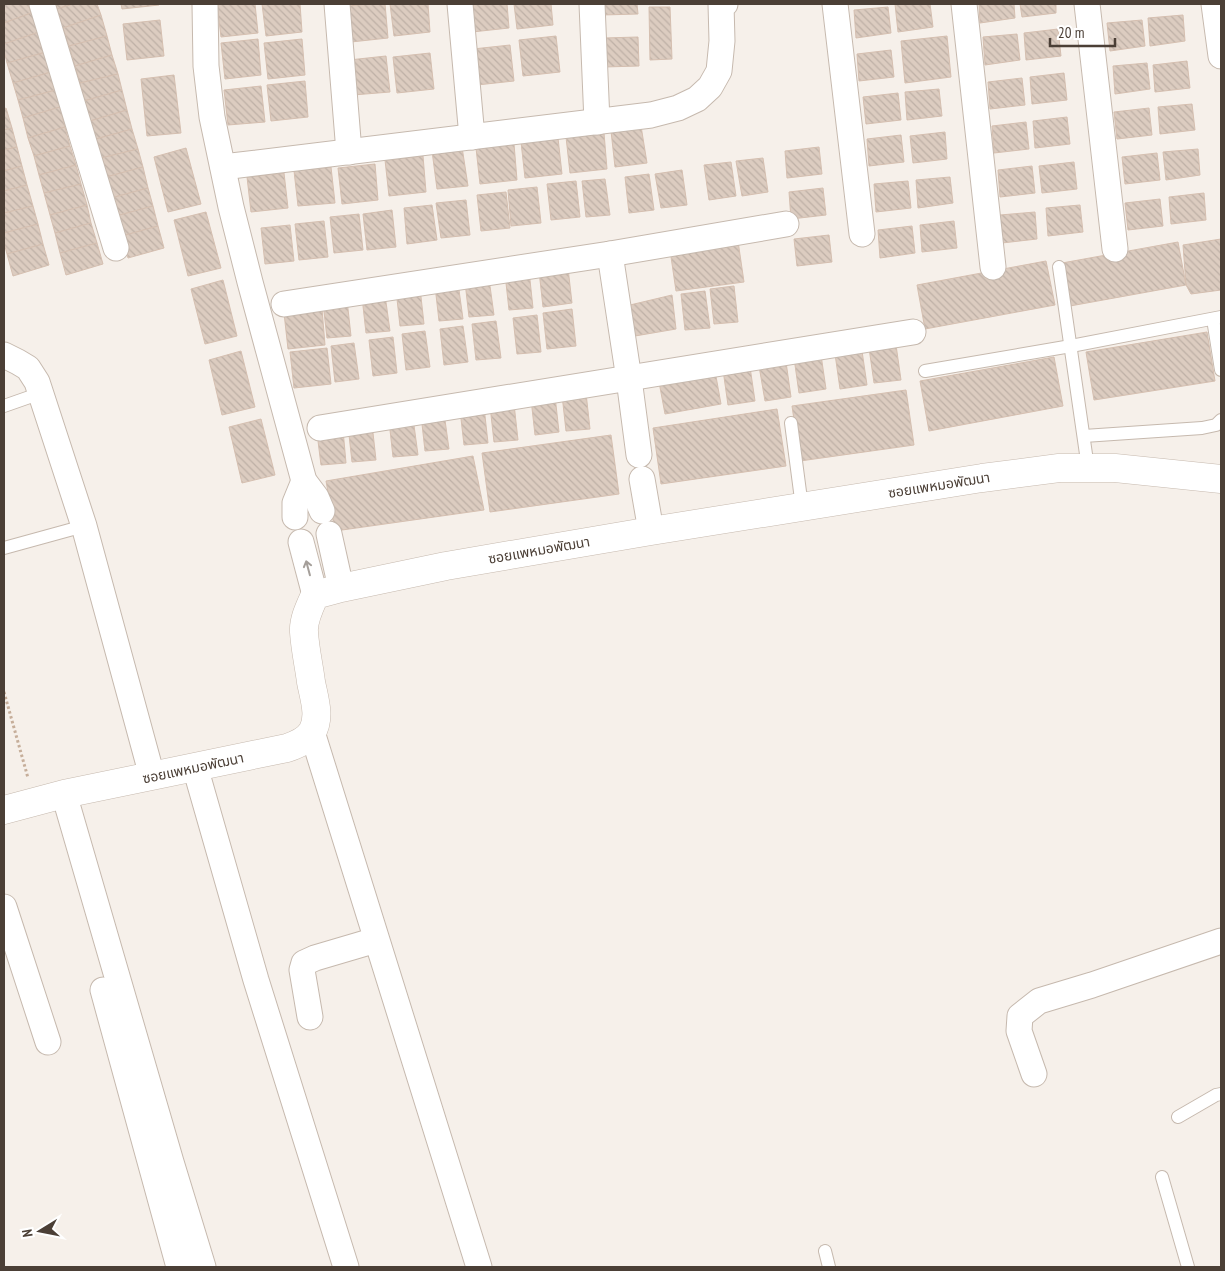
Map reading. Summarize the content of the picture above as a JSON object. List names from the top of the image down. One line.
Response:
{"streets":{"street":["ซอยแพหมอพัฒนา"]},"scale_bar":"20 m","north":"left"}
